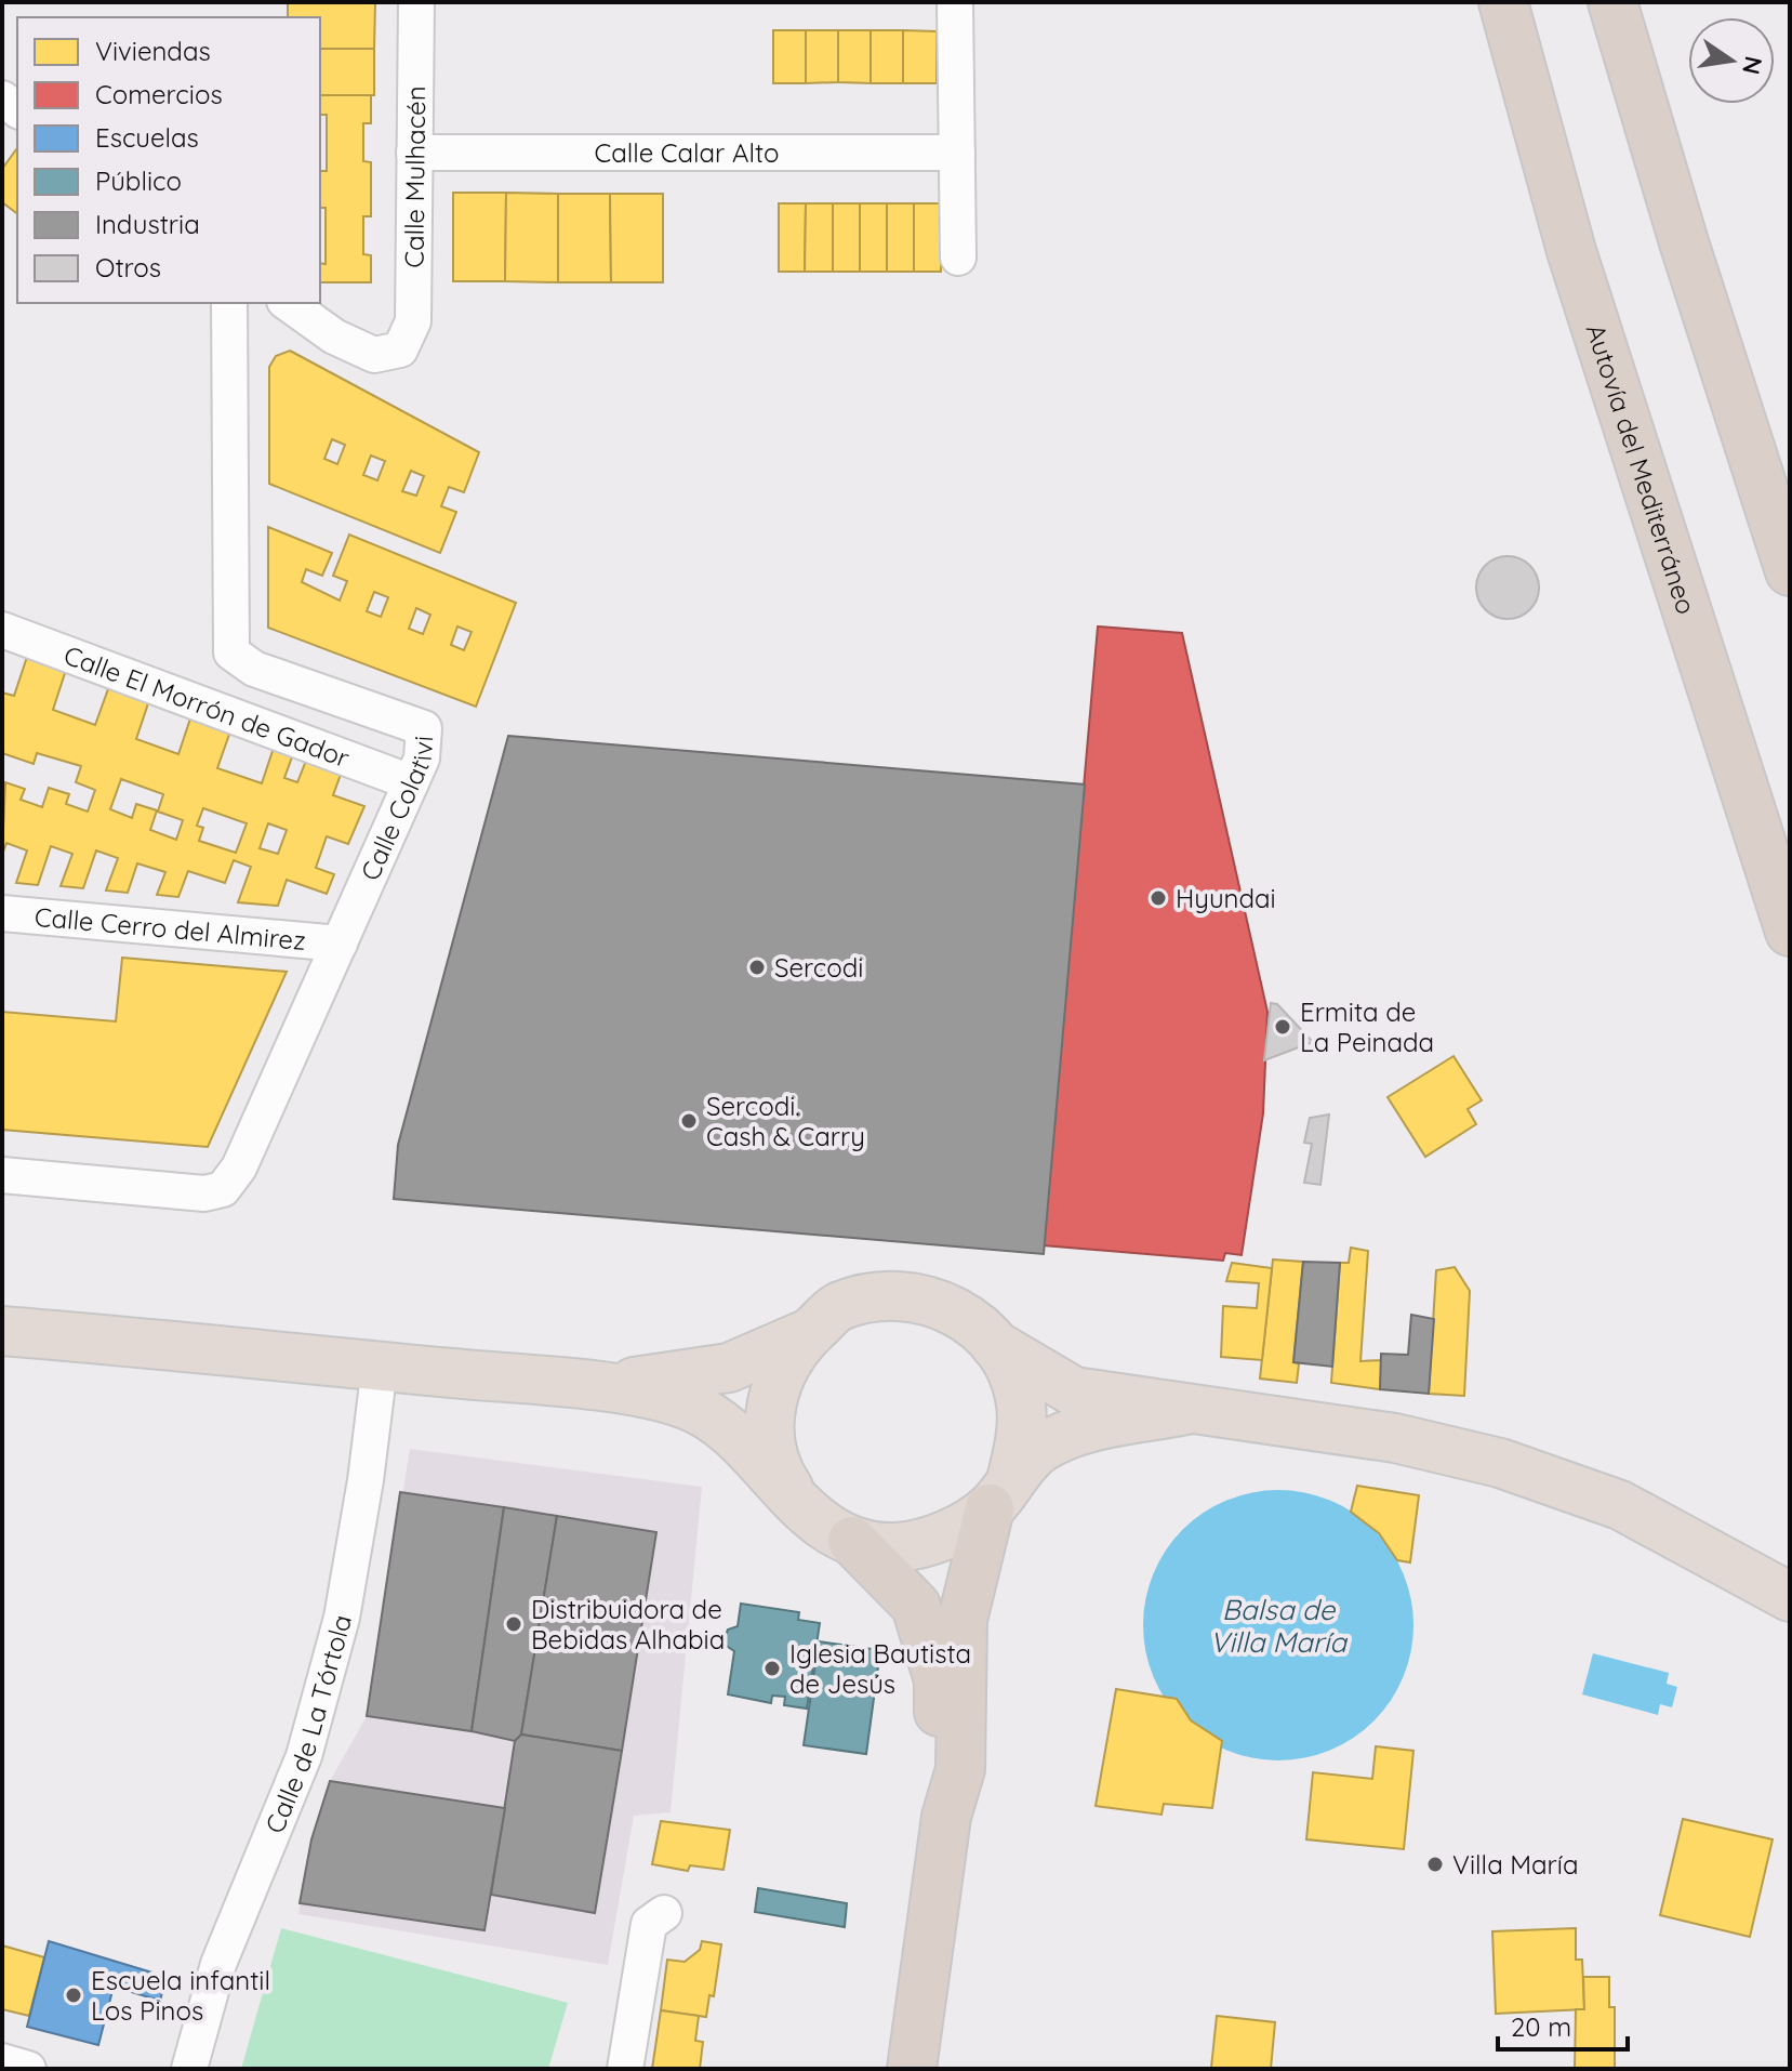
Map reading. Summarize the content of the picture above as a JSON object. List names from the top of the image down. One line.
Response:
{"streets":{"highway":["Autovía del Mediterráneo"],"street":["Calle Calar Alto","Calle Mulhacén","Calle El Morrón de Gador","Calle Colativi","Calle Cerro del Almirez","Calle de La Tórtola"]},"crossings":[["Calle Calar Alto","Calle Mulhacén"],["Calle El Morrón de Gador","Calle Colativi"],["Calle Colativi","Calle Cerro del Almirez"]],"water":["Balsa de Villa María"],"places":["Hyundai","Sercodi","Ermita de La Peinada","Sercodi. Cash & Carry","Distribuidora de Bebidas Alhabia","Iglesia Bautista de Jesús","Villa María","Escuela infantil Los Pinos"],"legend":["Viviendas","Comercios","Escuelas","Público","Industria","Otros"],"scale_bar":"20 m","north":"right"}
